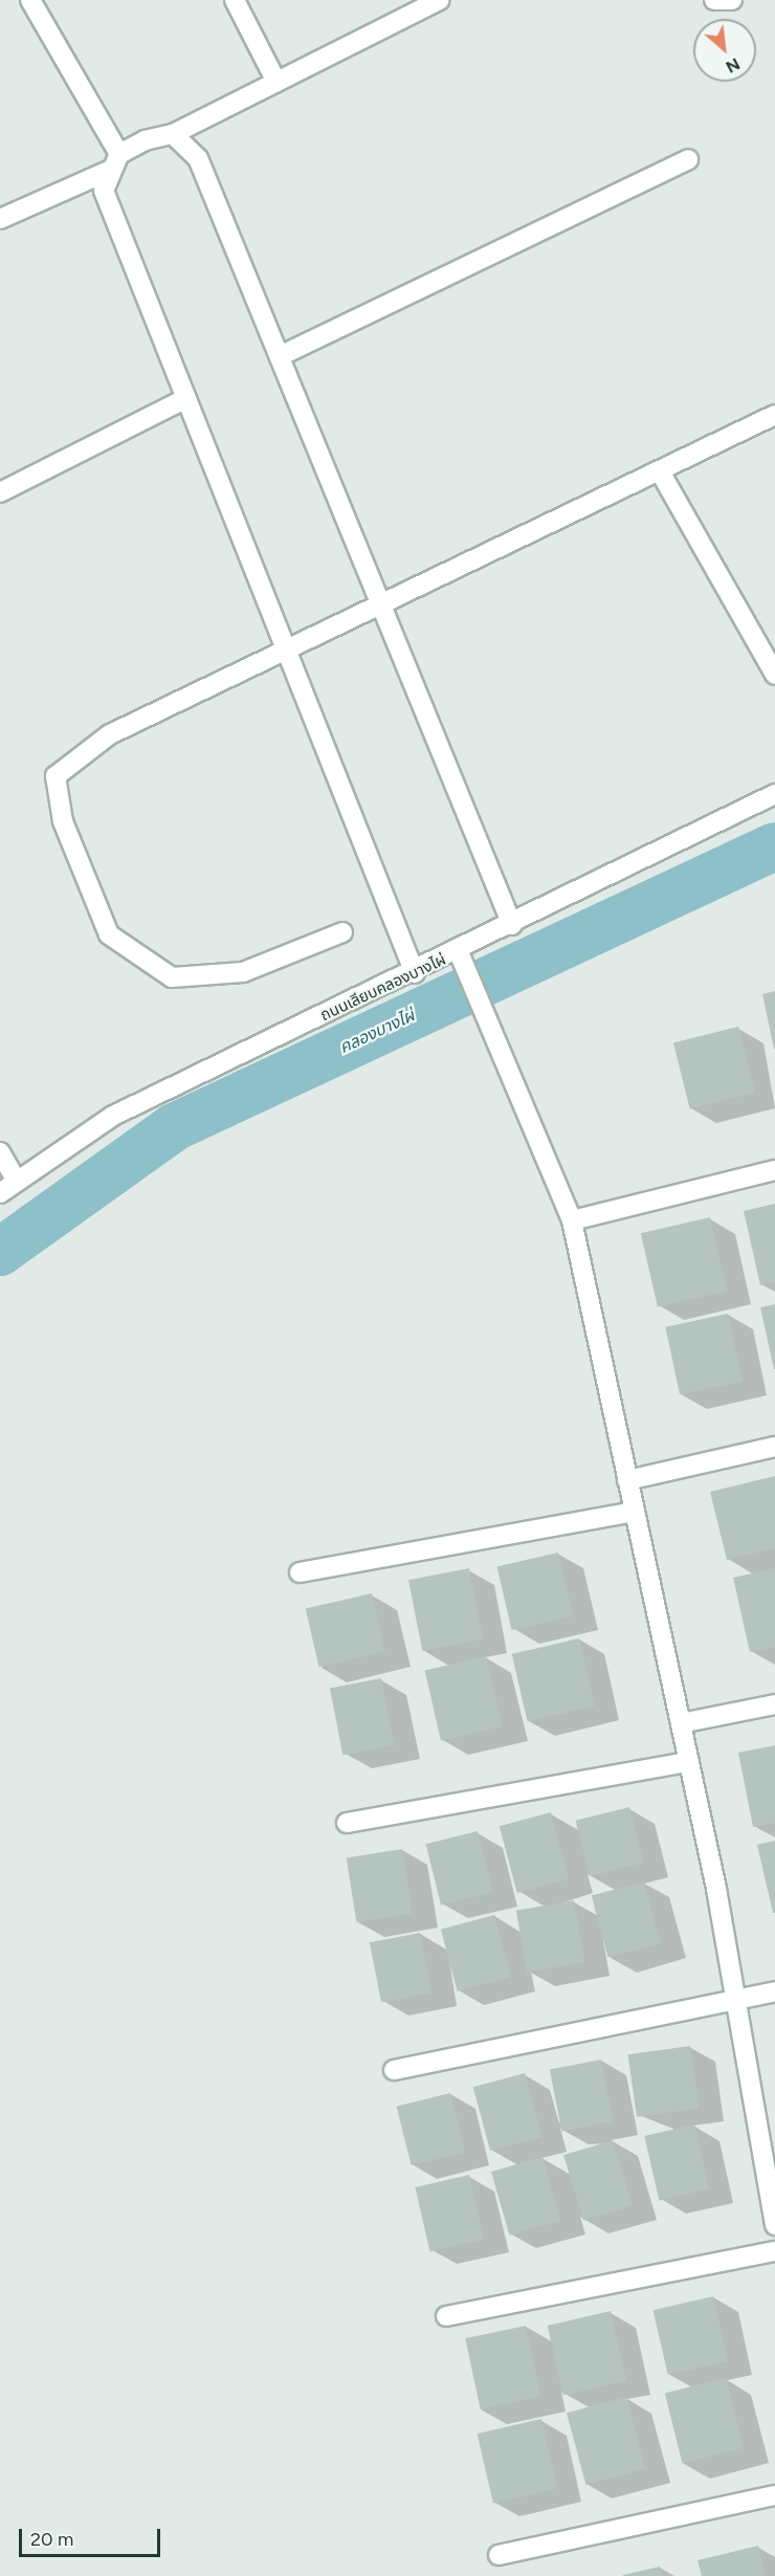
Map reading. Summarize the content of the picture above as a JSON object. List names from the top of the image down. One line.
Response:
{"streets":{"street":["ถนนเลียบคลองบางไผ่"]},"water":["คลองบางไผ่"],"scale_bar":"20 m","north":"bottom right"}
